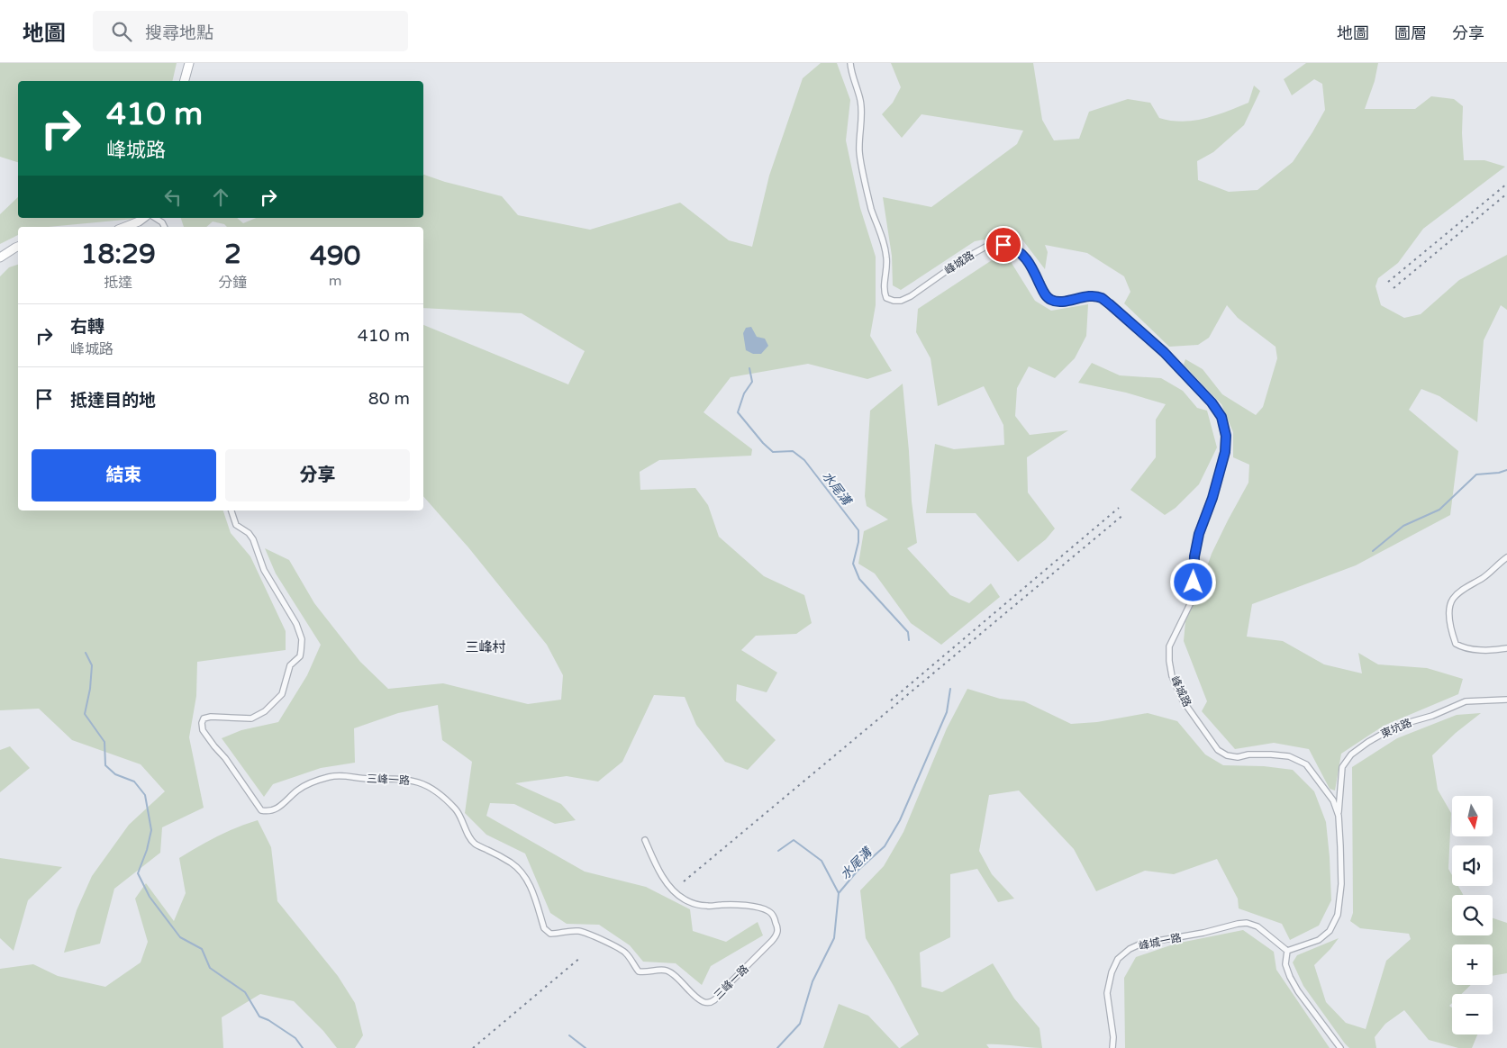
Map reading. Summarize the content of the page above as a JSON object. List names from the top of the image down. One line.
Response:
{"streets":{"street":["峰城路","東坑路","三峰一路","峰城一路"]},"crossings":[["峰城路","東坑路"],["峰城路","峰城一路"]],"districts":["三峰村"],"water":["水尾溝"],"north":"bottom","page":{"header":"地圖","search":"搜尋地點","nav":["地圖","圖層","分享"],"turn":["410 m","峰城路"],"eta":["18:29","抵達","2","分鐘","490","m"],"list":[{"name":"右轉","note":"峰城路","value":"410 m"},{"name":"抵達目的地","value":"80 m"}],"buttons":["結束","分享"],"map_buttons":["+","−"]}}
